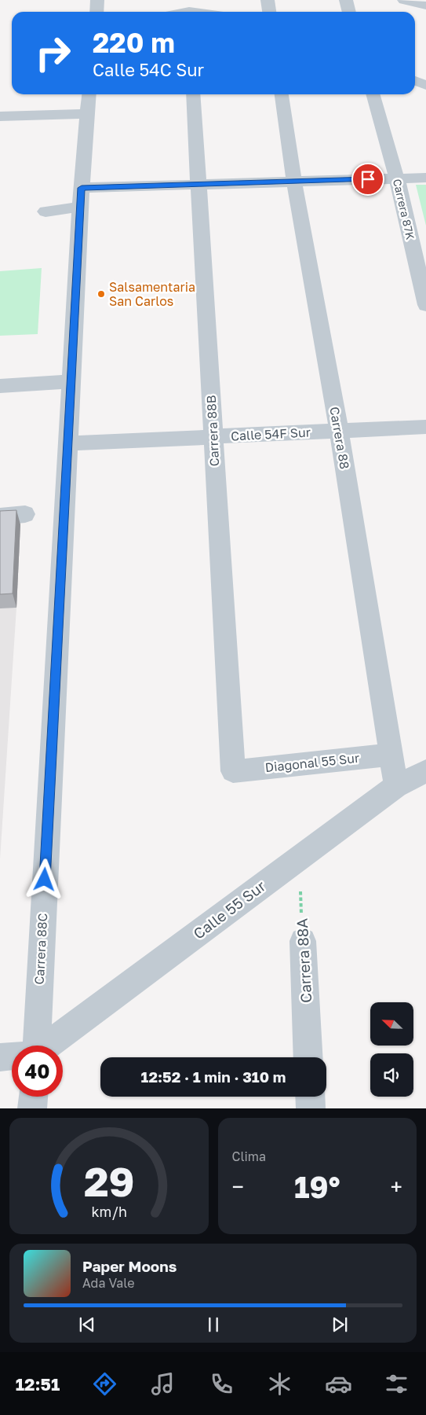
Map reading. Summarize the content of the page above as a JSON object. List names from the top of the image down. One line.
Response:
{"streets":{"street":["Carrera 87K","Carrera 88B","Calle 54F Sur","Carrera 88","Diagonal 55 Sur","Calle 55 Sur","Carrera 88C","Carrera 88A"]},"crossings":[["Carrera 88B","Calle 54F Sur"],["Carrera 88B","Diagonal 55 Sur"],["Calle 54F Sur","Carrera 88"],["Calle 54F Sur","Carrera 88C"],["Carrera 88","Diagonal 55 Sur"],["Carrera 88","Calle 55 Sur"],["Calle 55 Sur","Carrera 88A"]],"places":["Salsamentaria San Carlos"],"north":"top left","page":{"turn":["220 m","Calle 54C Sur"],"limit":"40","trip":"12:52 · 1 min · 310 m","tile":"Clima","heat":["−","19°","+"],"song":["Paper Moons","Ada Vale"],"tabs":"12:51","gauge":["29","km/h"]}}
